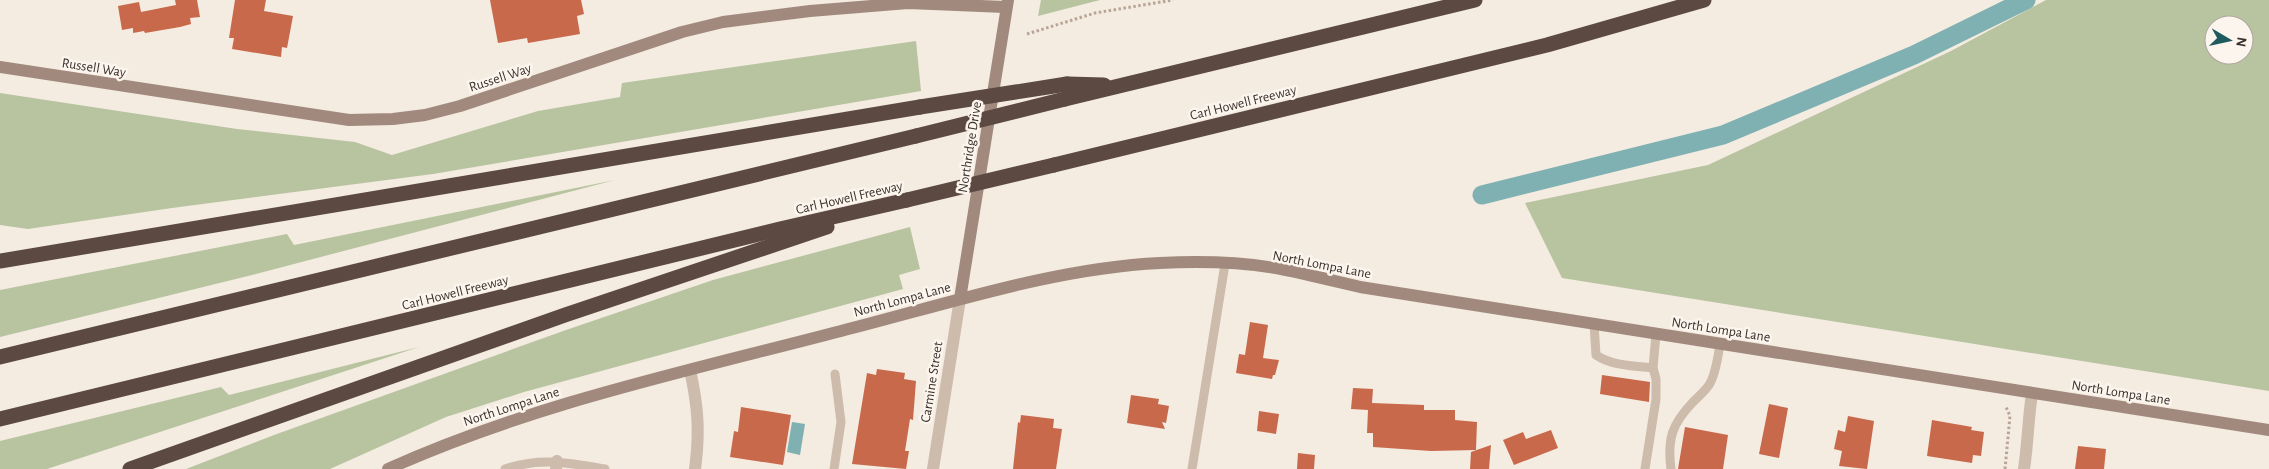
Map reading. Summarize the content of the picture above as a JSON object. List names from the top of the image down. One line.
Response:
{"streets":{"highway":["Carl Howell Freeway"],"street":["Russell Way","Northridge Drive","North Lompa Lane","Carmine Street"]},"crossings":[["Russell Way","Northridge Drive"],["Northridge Drive","North Lompa Lane"],["Northridge Drive","Carmine Street"],["North Lompa Lane","Carmine Street"]],"north":"right"}
